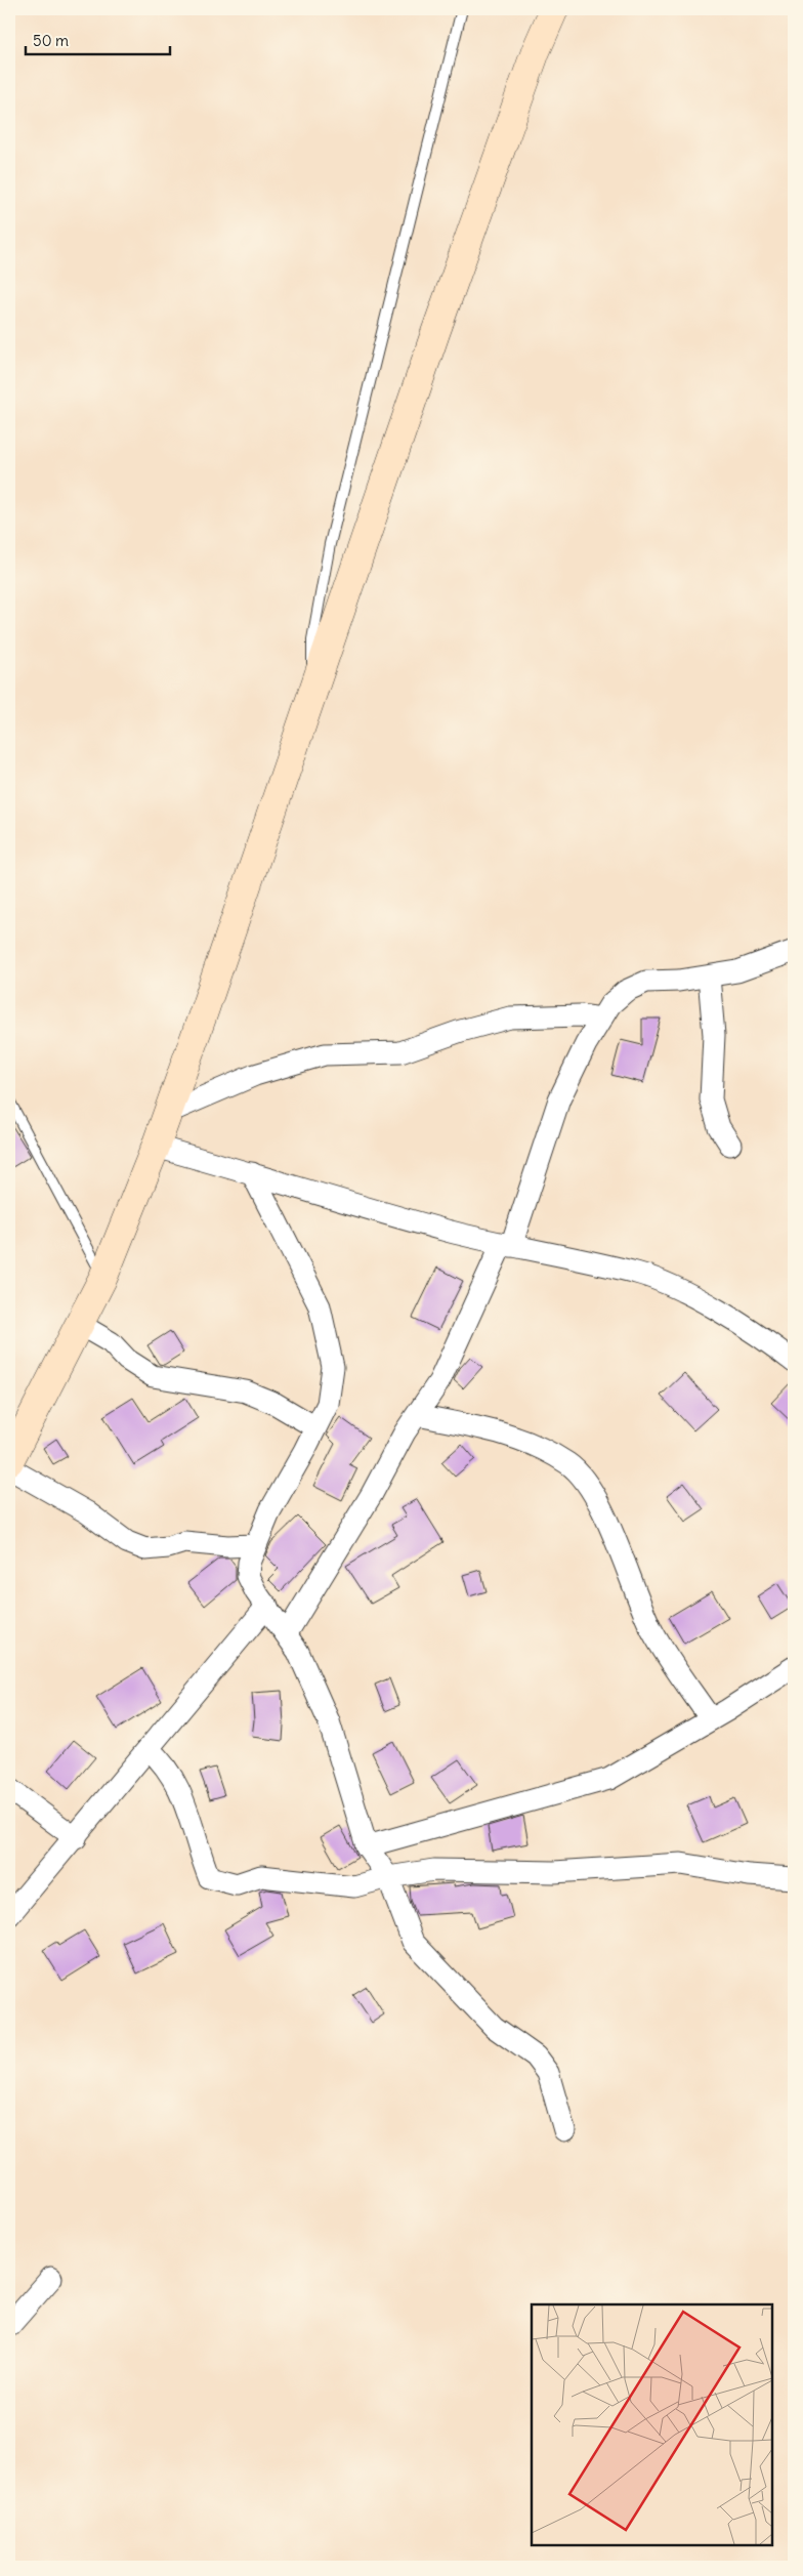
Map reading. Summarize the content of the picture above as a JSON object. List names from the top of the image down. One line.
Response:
{"scale_bar":"50 m"}
